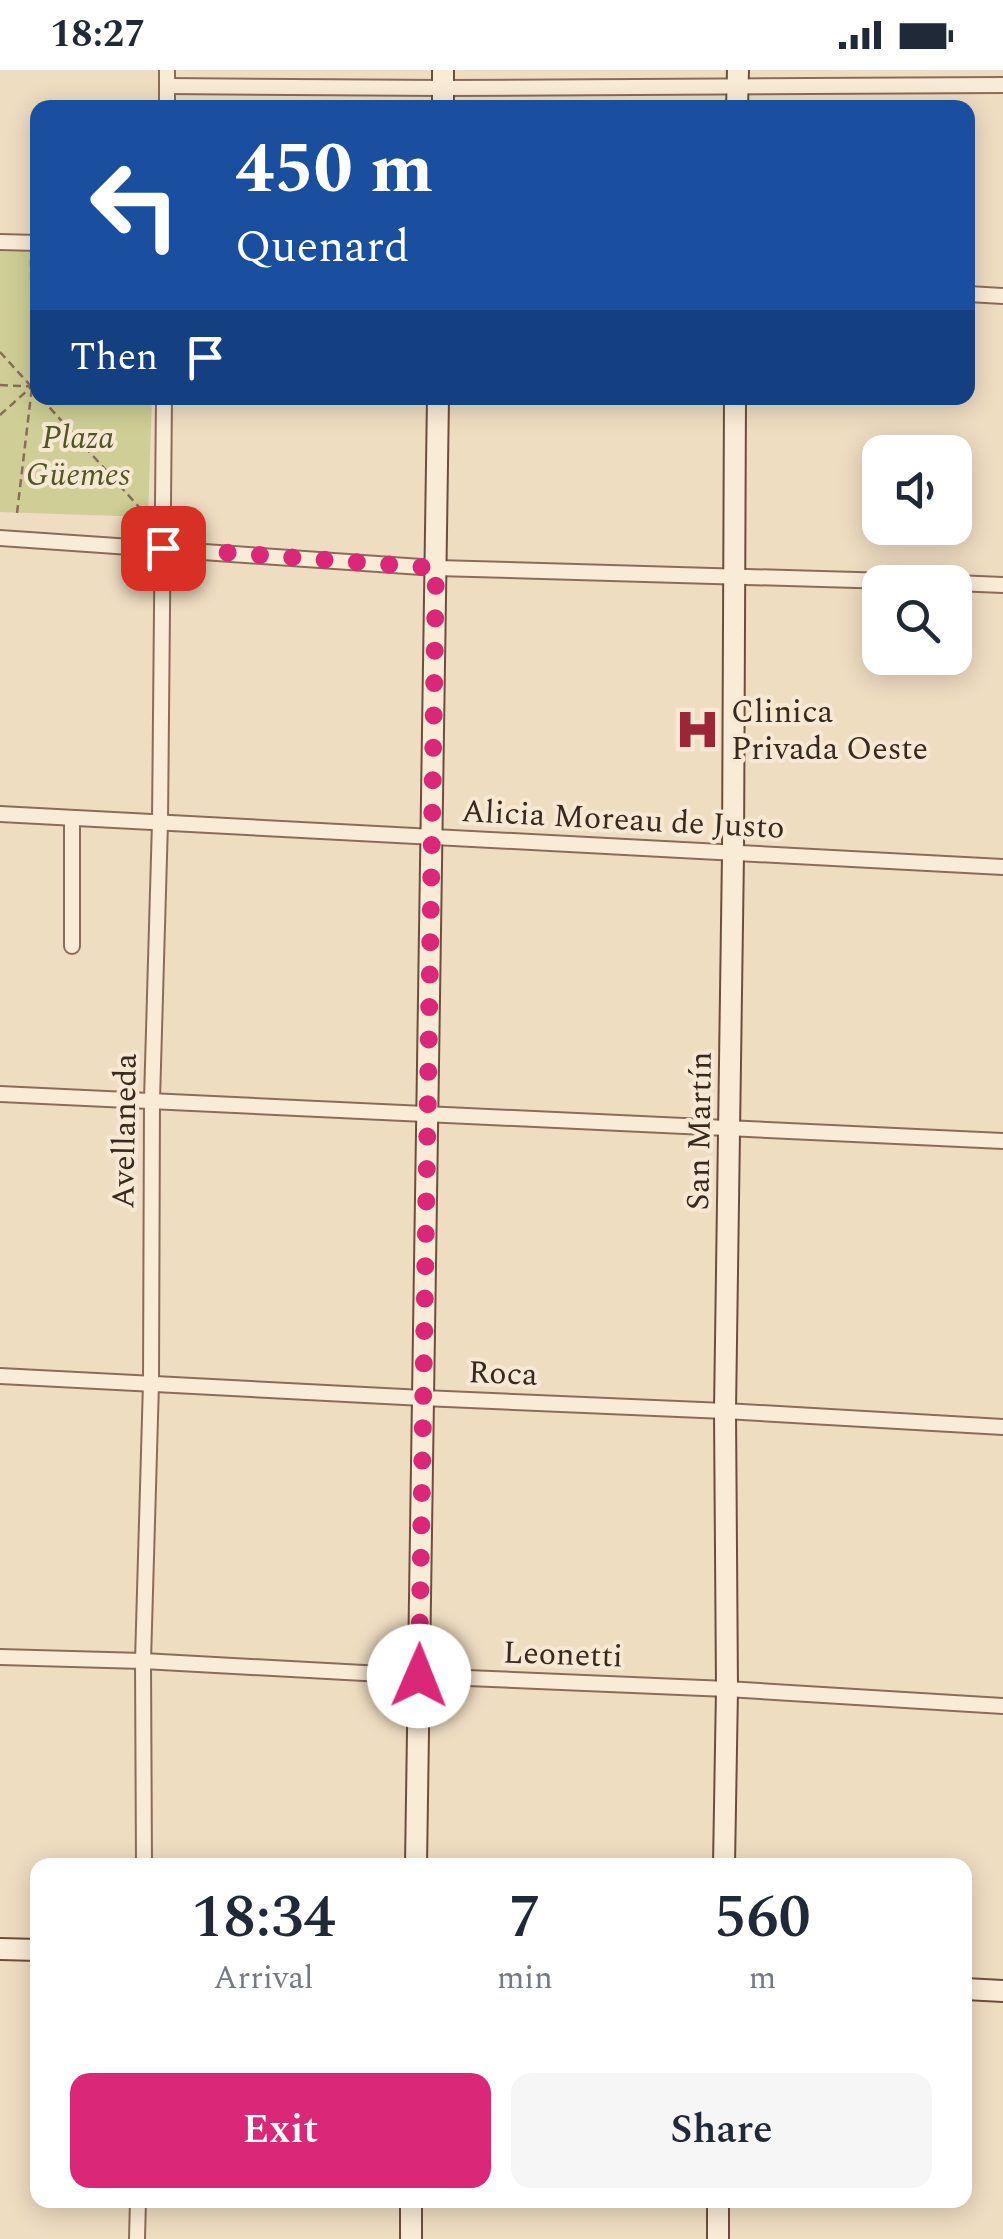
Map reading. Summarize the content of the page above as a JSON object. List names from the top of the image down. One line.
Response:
{"streets":{"main road":["San Martín"],"street":["Alicia Moreau de Justo","Avellaneda","Roca","Leonetti"]},"crossings":[["Alicia Moreau de Justo","Avellaneda"],["Alicia Moreau de Justo","San Martín"],["Avellaneda","Roca"],["Avellaneda","Leonetti"],["San Martín","Roca"],["San Martín","Leonetti"]],"parks":["Plaza Güemes"],"places":{"hospital":["Clinica Privada Oeste"]},"page":{"status":"18:27","turn":["450 m","Quenard"],"then":"Then","eta":["18:34","Arrival","7","min","560","m"],"buttons":["Exit","Share"]}}
